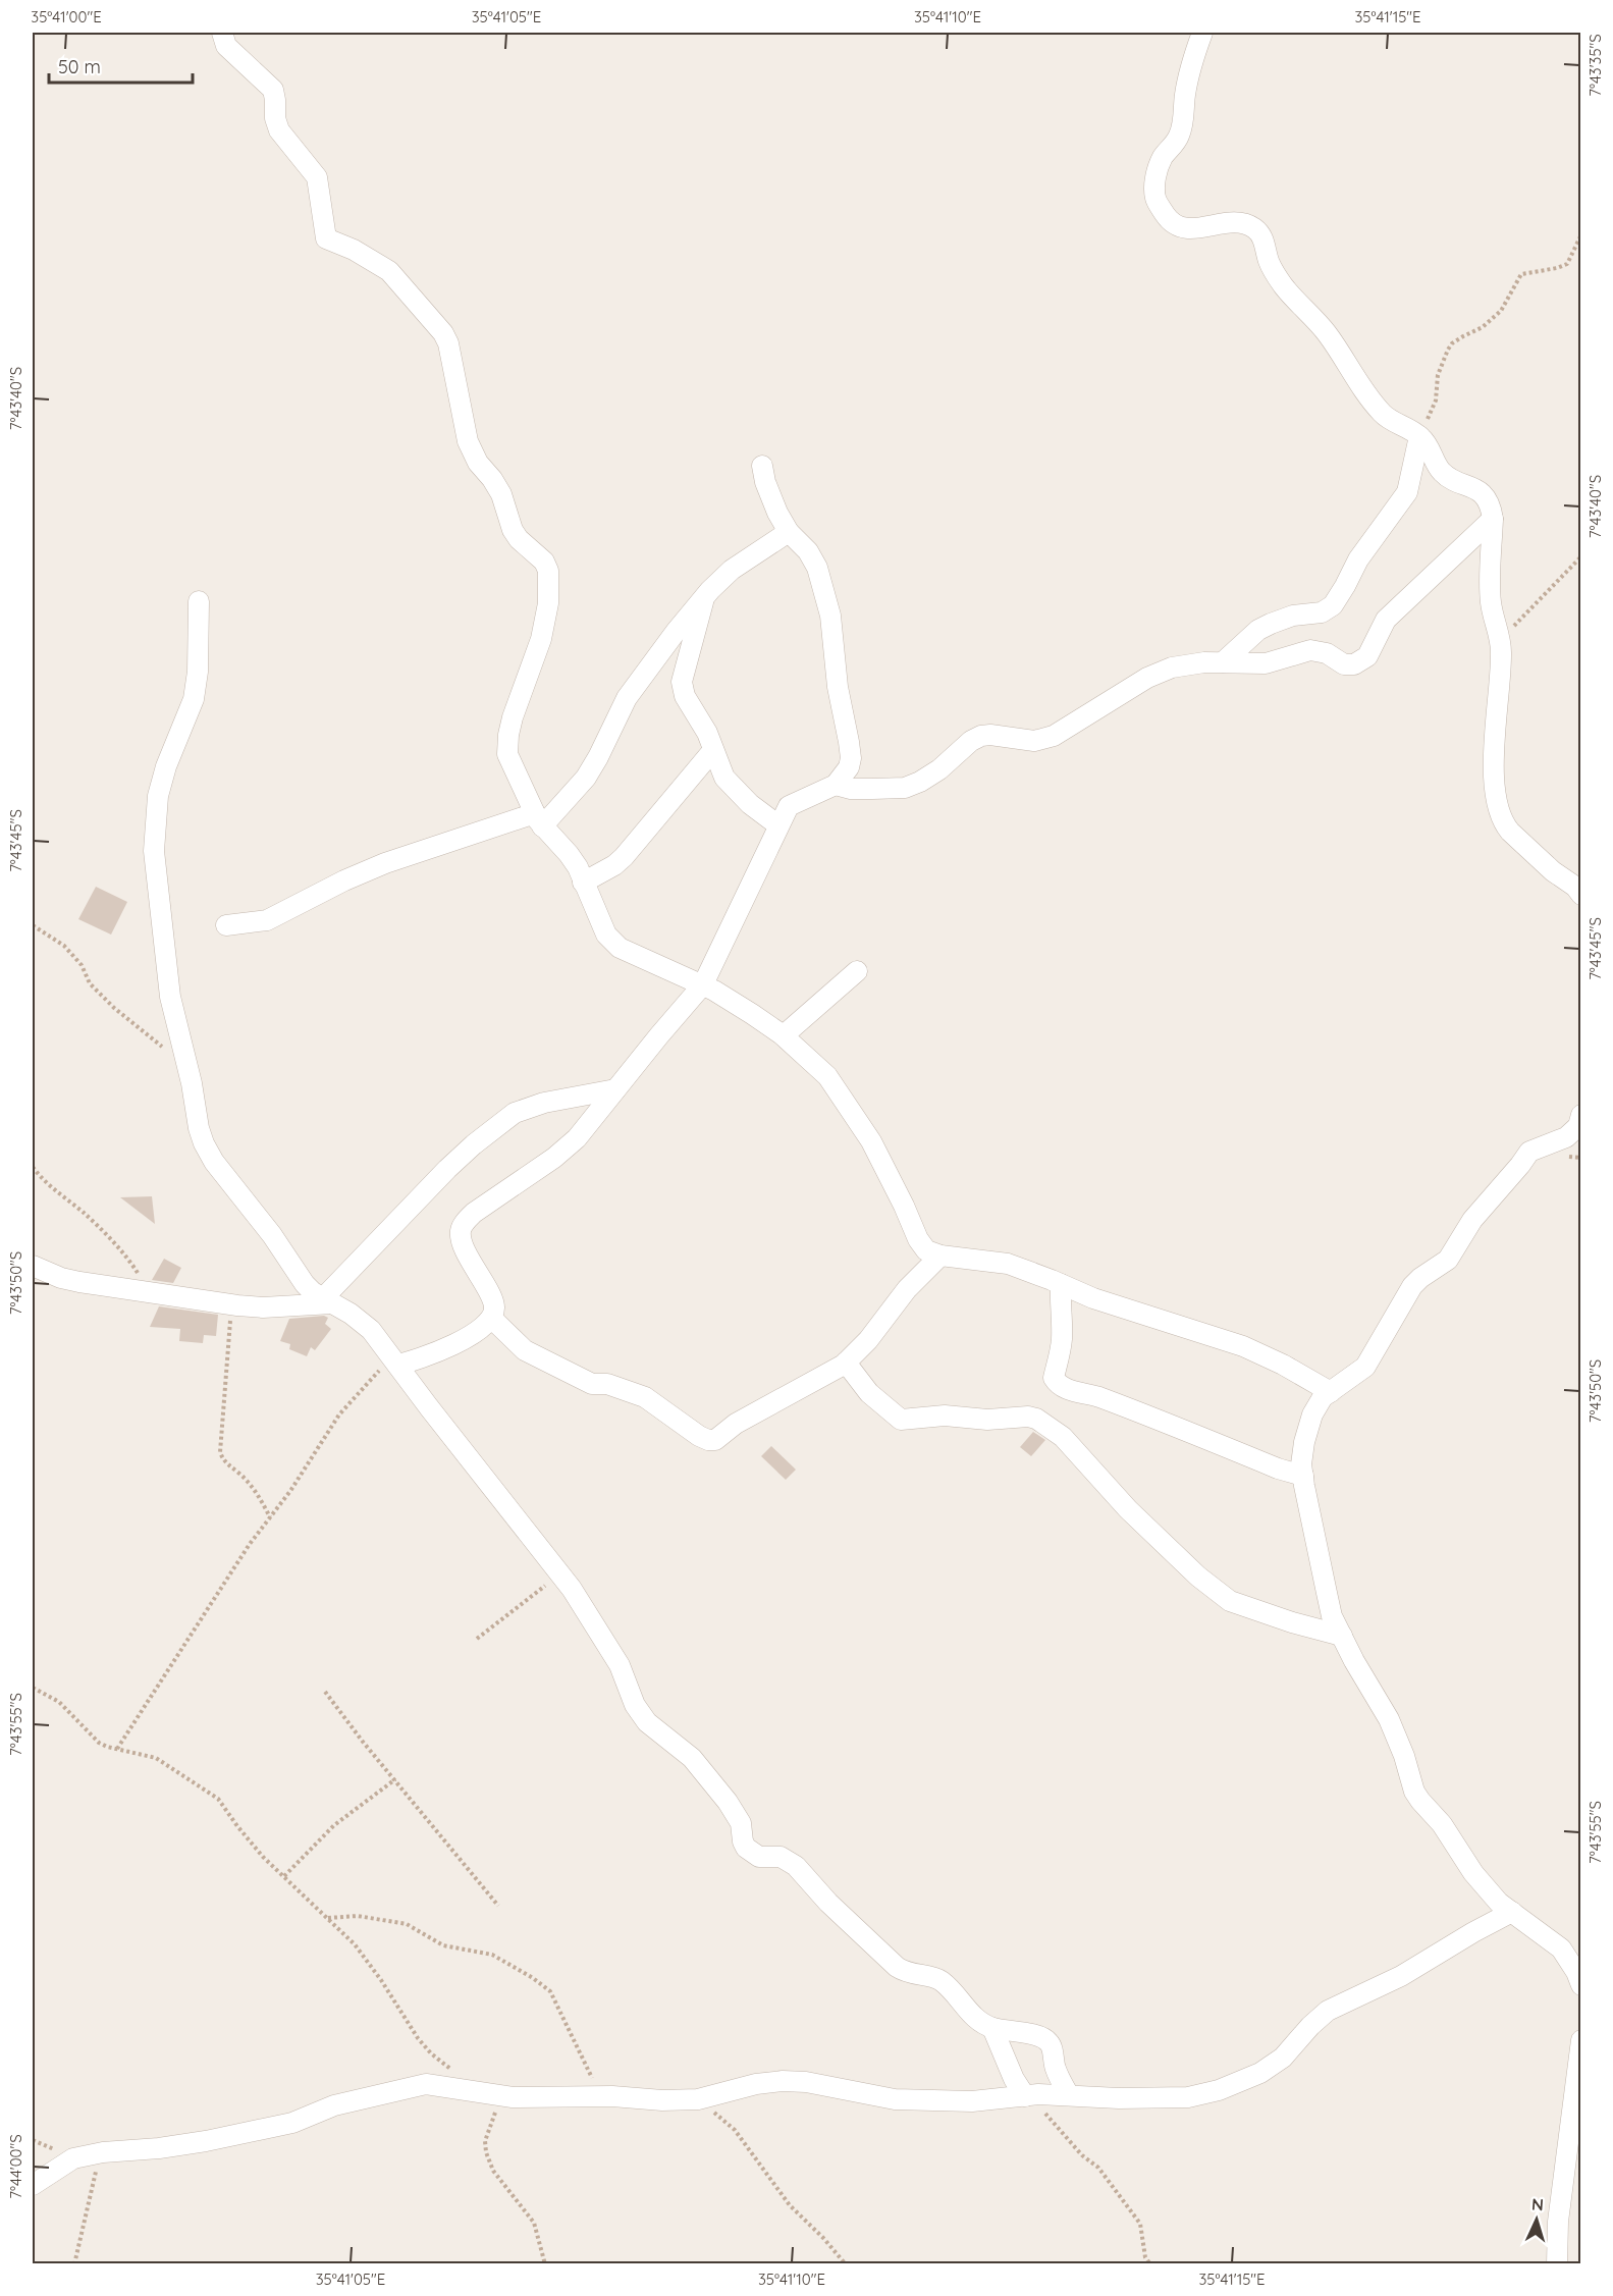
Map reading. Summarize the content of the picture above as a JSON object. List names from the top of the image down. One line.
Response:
{"scale_bar":"50 m","north":"top","coordinates":["35°41'00\"E","35°41'05\"E","35°41'10\"E","35°41'15\"E","7°43'35\"S","7°43'40\"S","7°43'45\"S","7°43'50\"S","7°43'55\"S","7°44'00\"S"]}
